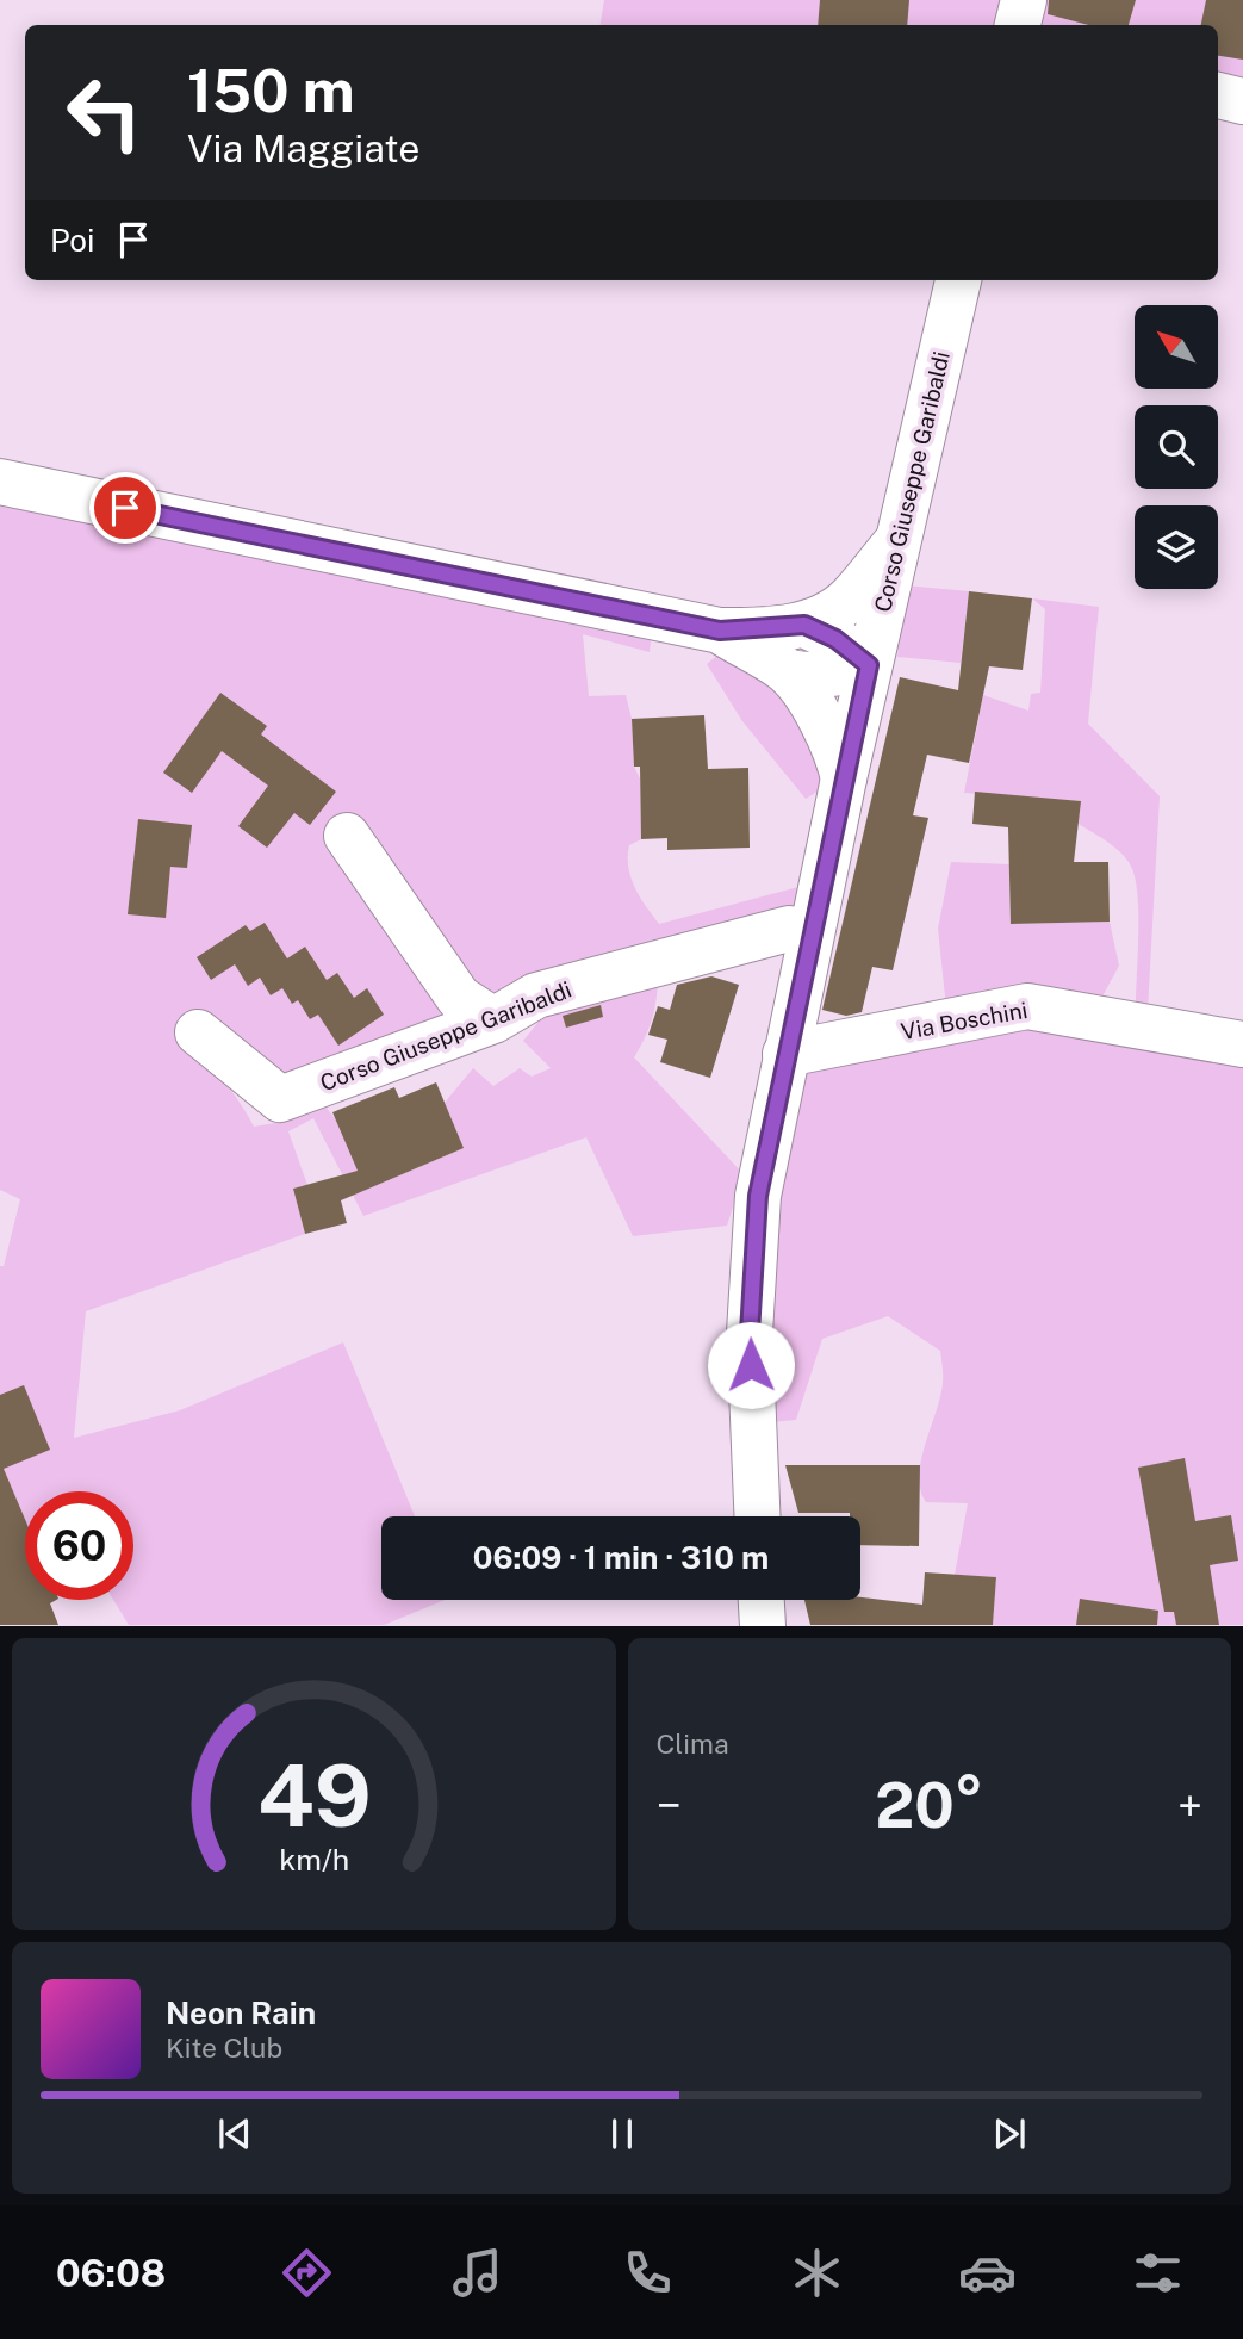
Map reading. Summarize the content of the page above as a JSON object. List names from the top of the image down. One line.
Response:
{"streets":{"street":["Corso Giuseppe Garibaldi","Via Boschini"]},"crossings":[["Corso Giuseppe Garibaldi","Via Boschini"]],"north":"top left","page":{"turn":["150 m","Via Maggiate"],"then":"Poi","limit":"60","trip":"06:09 · 1 min · 310 m","tile":"Clima","heat":["−","20°","+"],"song":["Neon Rain","Kite Club"],"tabs":"06:08","gauge":["49","km/h"]}}
